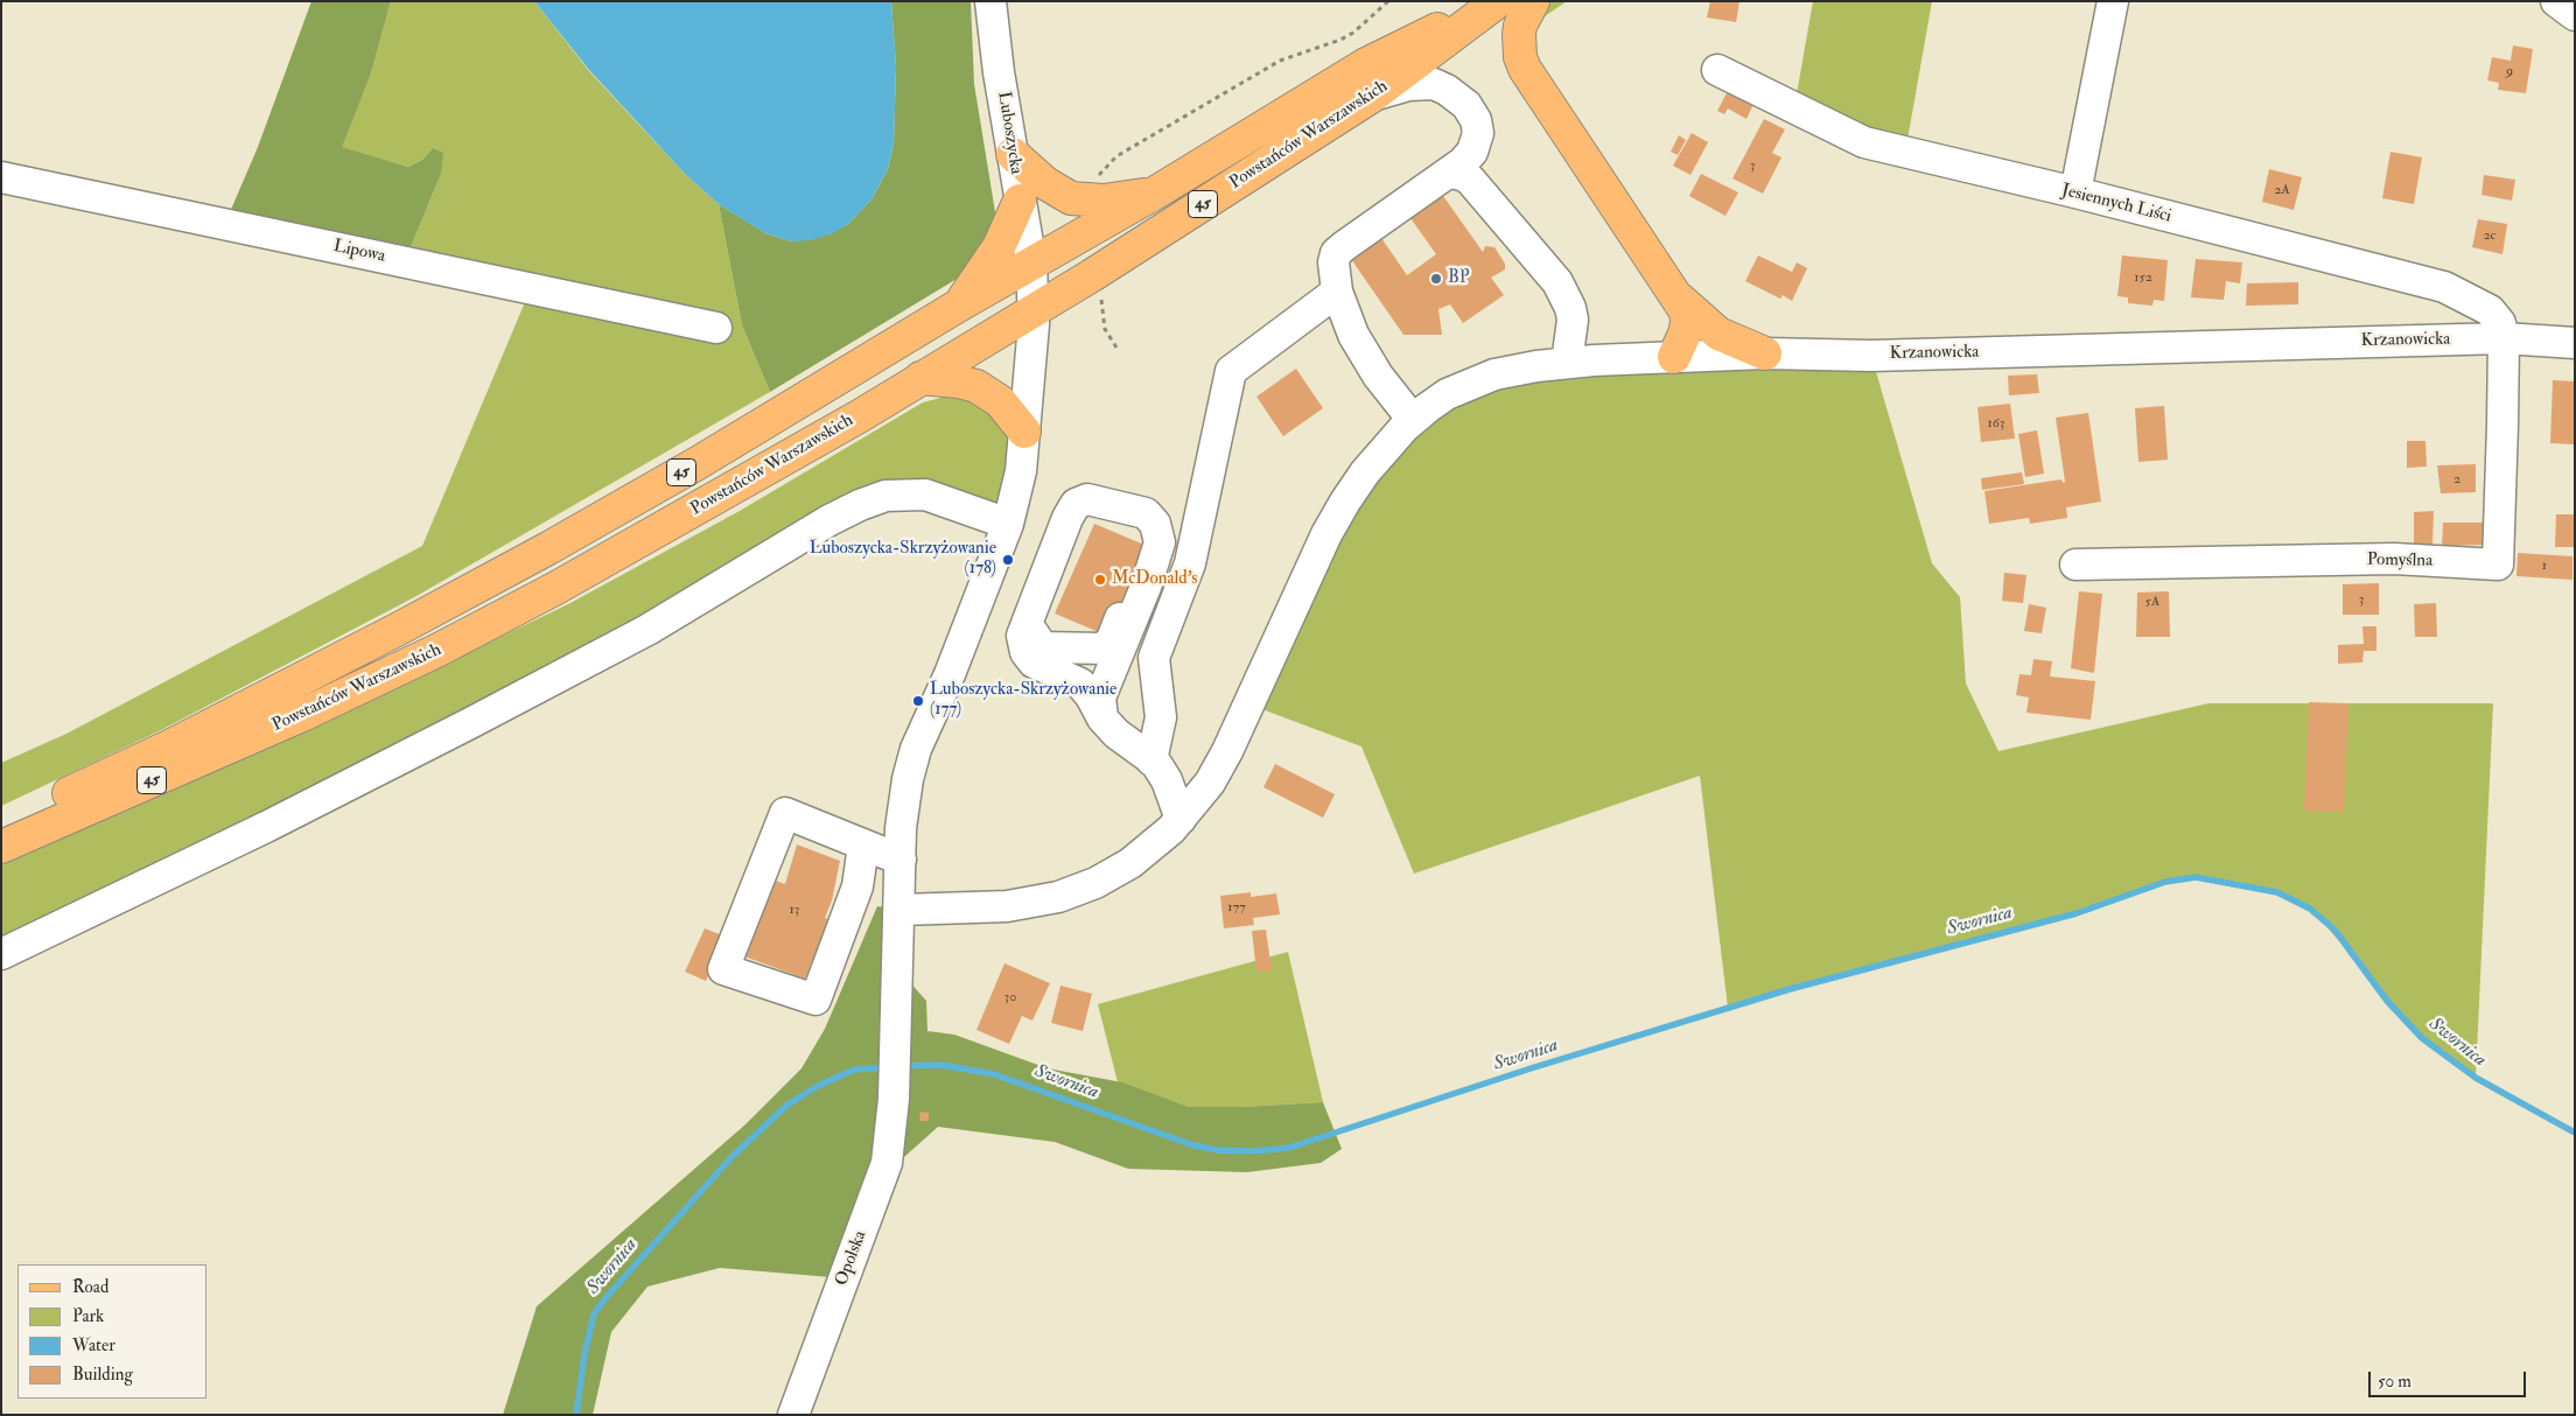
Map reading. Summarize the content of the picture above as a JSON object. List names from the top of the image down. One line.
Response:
{"streets":{"main road":["Powstańców Warszawskich","45"],"street":["Luboszycka","Jesiennych Liści","Lipowa","Krzanowicka","Pomyślna","Opolska"]},"crossings":[["Luboszycka","Powstańców Warszawskich"],["Luboszycka","Opolska"],["Jesiennych Liści","Krzanowicka"],["Jesiennych Liści","Pomyślna"],["Krzanowicka","Pomyślna"],["Krzanowicka","Opolska"]],"water":["Swornica"],"places":["BP","Luboszycka-Skrzyżowanie (178)","McDonald's","Luboszycka-Skrzyżowanie (177)"],"house_numbers":["9","3","2A","2c","152","163","2","1","3","5A","177","13","30"],"legend":["Road","Park","Water","Building"],"scale_bar":"50 m"}
